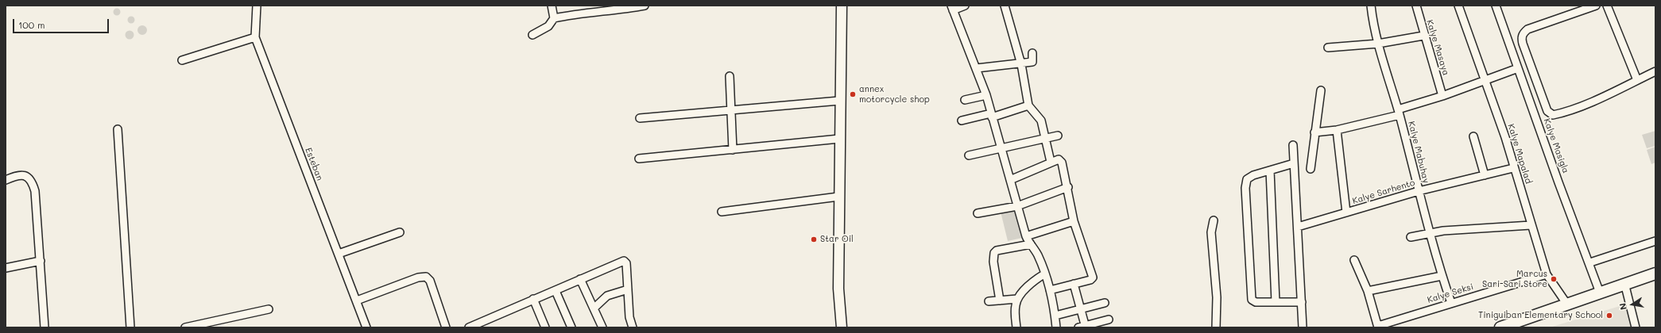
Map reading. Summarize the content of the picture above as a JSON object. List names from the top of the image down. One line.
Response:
{"streets":{"street":["Kalye Masaya","Kalye Masigla","Kalye Mabuhay","Kalye Mapalad","Esteban","Kalye Sarhento","Kalye Seksi"]},"crossings":[["Kalye Mabuhay","Kalye Sarhento"],["Kalye Mabuhay","Kalye Seksi"],["Kalye Mapalad","Kalye Sarhento"],["Kalye Mapalad","Kalye Seksi"]],"places":["annex motorcycle shop","Star Oil","Marcus Sari-Sari Store","Tiniguiban Elementary School"],"scale_bar":"100 m","north":"left"}
